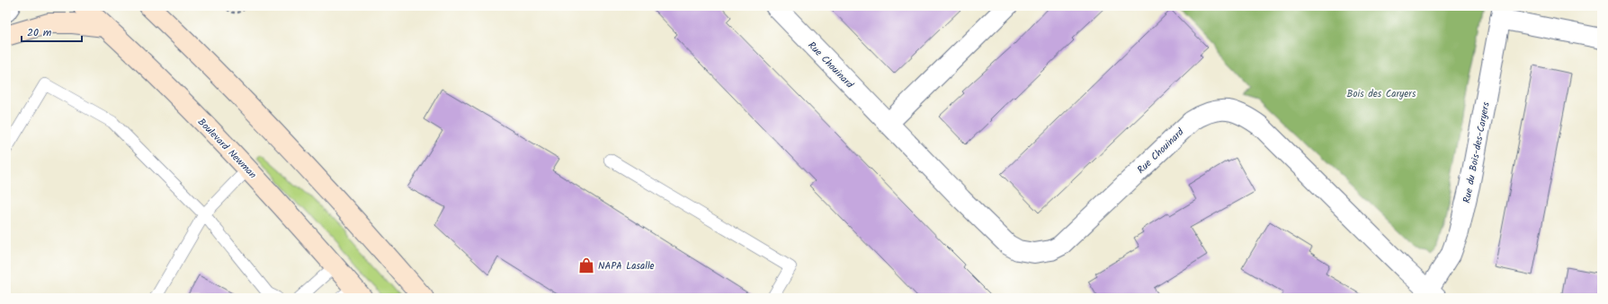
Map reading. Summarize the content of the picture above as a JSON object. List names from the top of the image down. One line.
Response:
{"streets":{"main road":["Boulevard Newman"],"street":["Rue Chouinard","Rue du Bois-des-Caryers"]},"crossings":[["Rue Chouinard","Rue du Bois-des-Caryers"]],"parks":["Bois des Caryers"],"places":{"shop":["NAPA Lasalle"]},"scale_bar":"20 m"}
